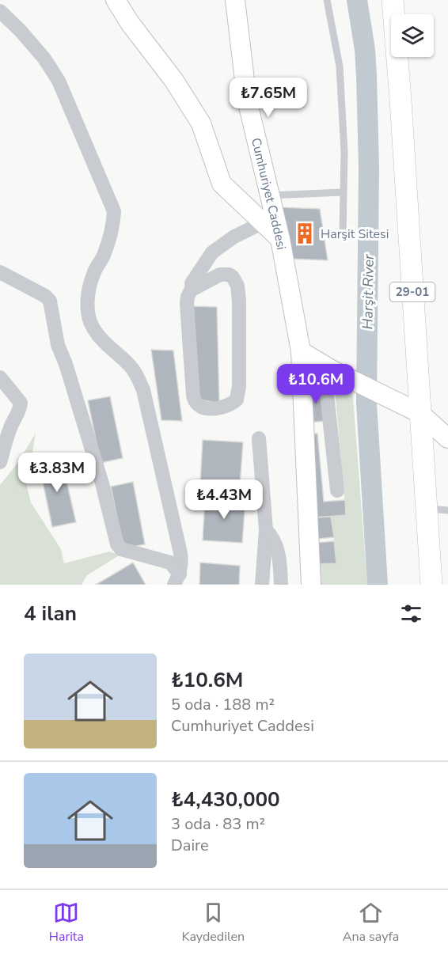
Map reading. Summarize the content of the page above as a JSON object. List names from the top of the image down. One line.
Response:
{"streets":{"main road":["Cumhuriyet Caddesi","29-01"]},"water":["Harşit River"],"places":{"building":["Harşit Sitesi"]},"page":{"price":["₺7.65M","₺10.6M","₺3.83M","₺4.43M"],"heading":"4 ilan","list":[{"name":"₺10.6M","note":"5 oda · 188 m² · Cumhuriyet Caddesi"},{"name":"₺4,430,000","note":"3 oda · 83 m² · Daire"}],"tabs":["Harita","Kaydedilen","Ana sayfa"]}}
